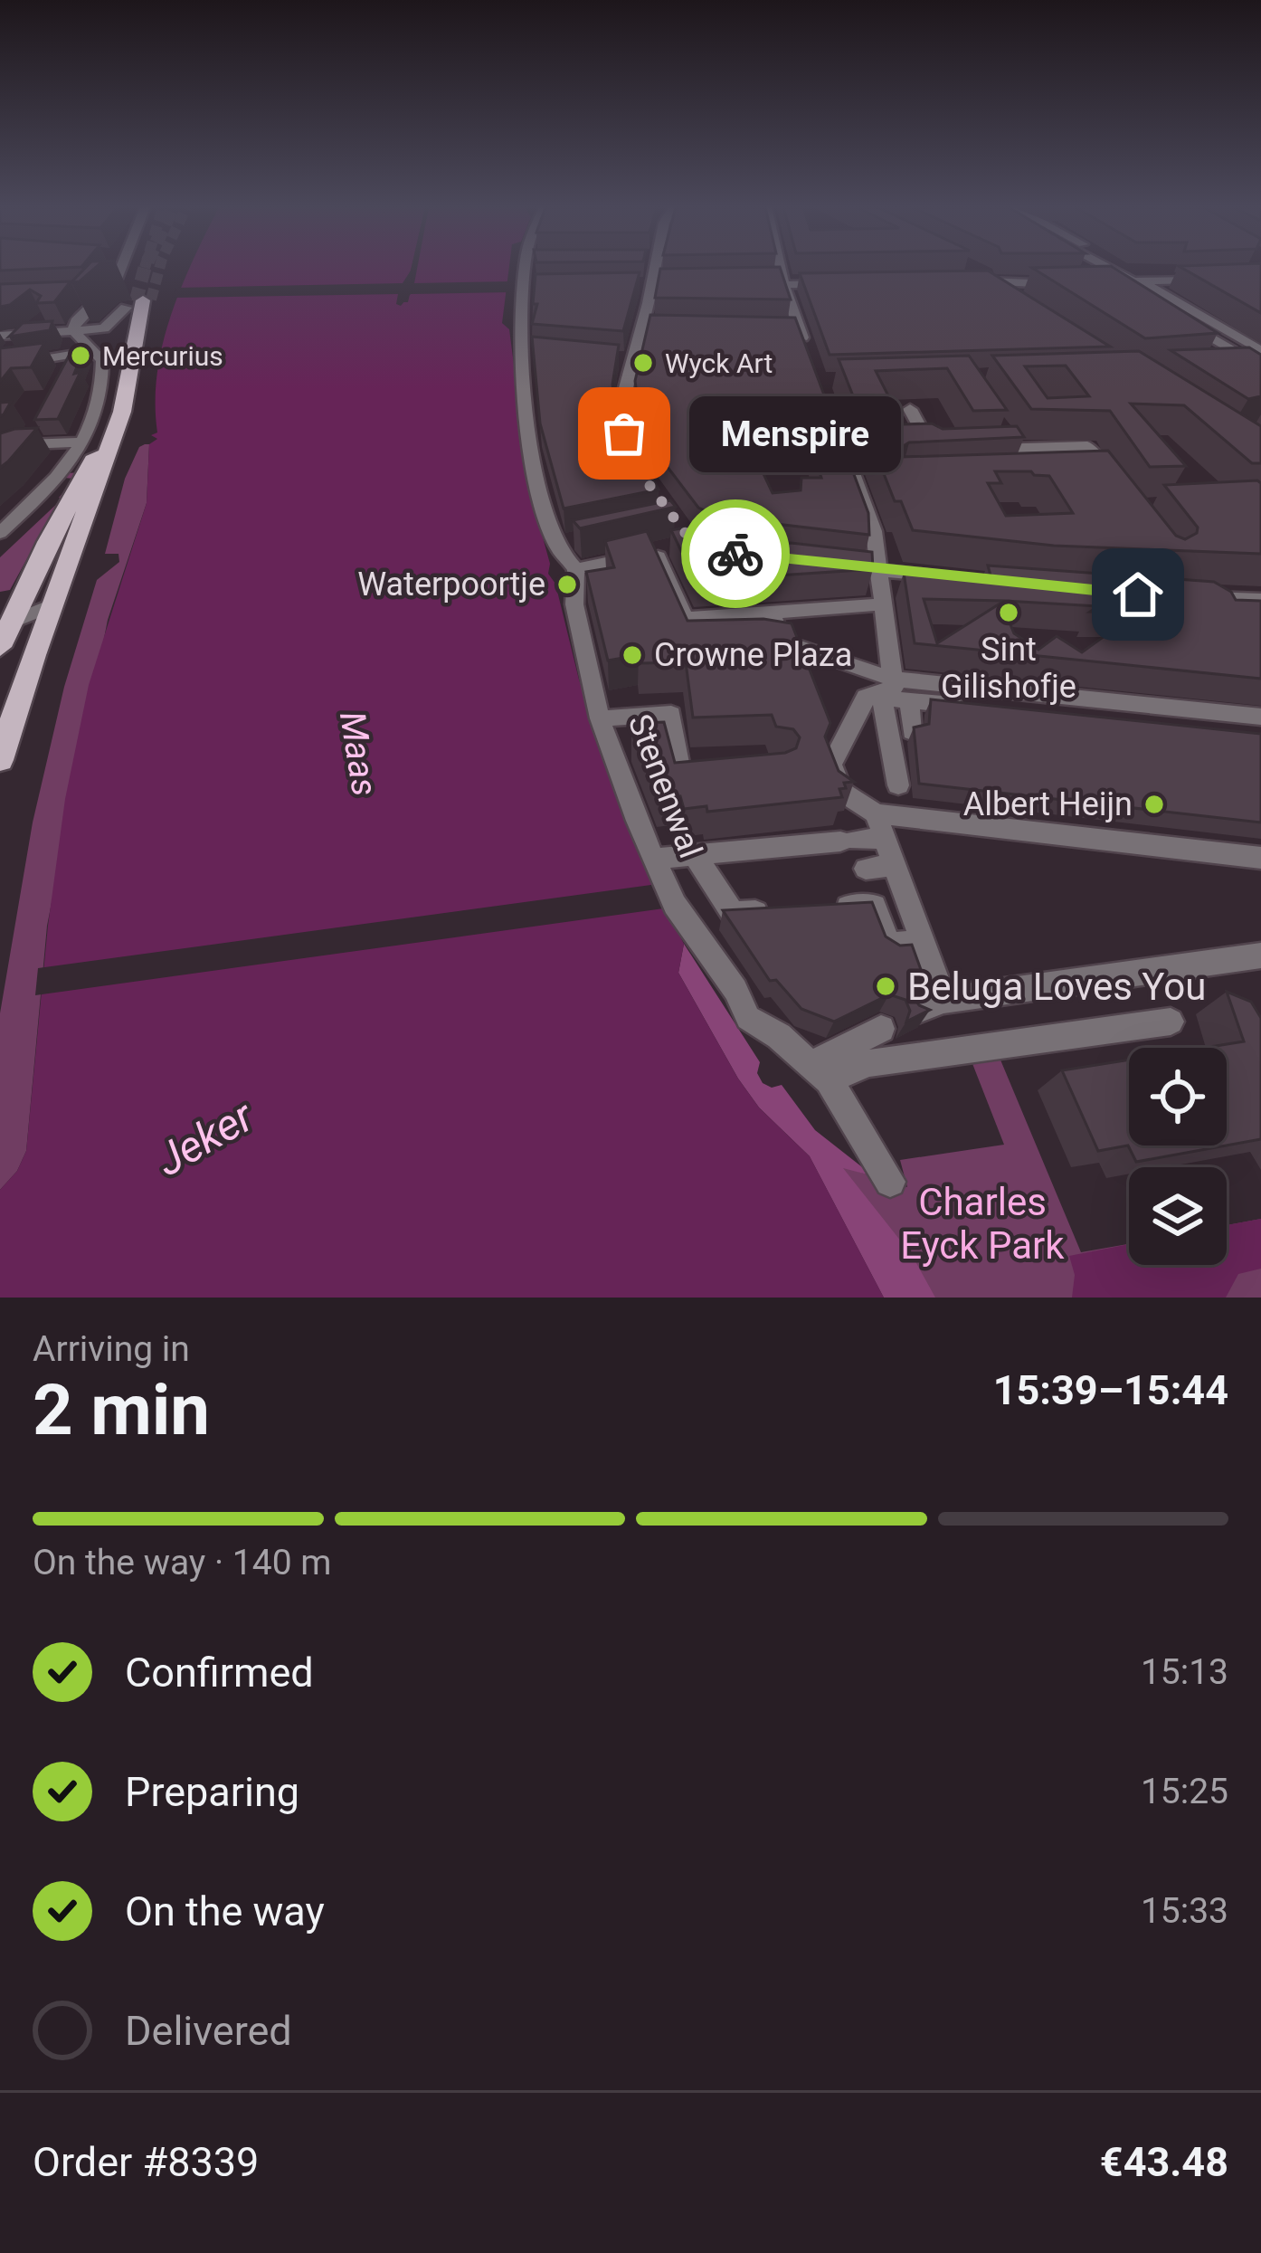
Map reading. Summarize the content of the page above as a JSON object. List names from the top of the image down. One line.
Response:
{"streets":{"street":["Stenenwal"]},"water":["Maas","Jeker"],"parks":["Charles Eyck Park"],"places":["Mercurius","Wyck Art","Menspire","Waterpoortje","Sint Gilishofje","Crowne Plaza","Albert Heijn","Beluga Loves You"],"page":{"bubble":"Menspire","heading":["2 min","Arriving in","15:39–15:44"],"panel":["Order #8339","€43.48"],"bar":"On the way · 140 m","list":[["Confirmed","15:13"],["Preparing","15:25"],["On the way","15:33"],"Delivered"]}}
